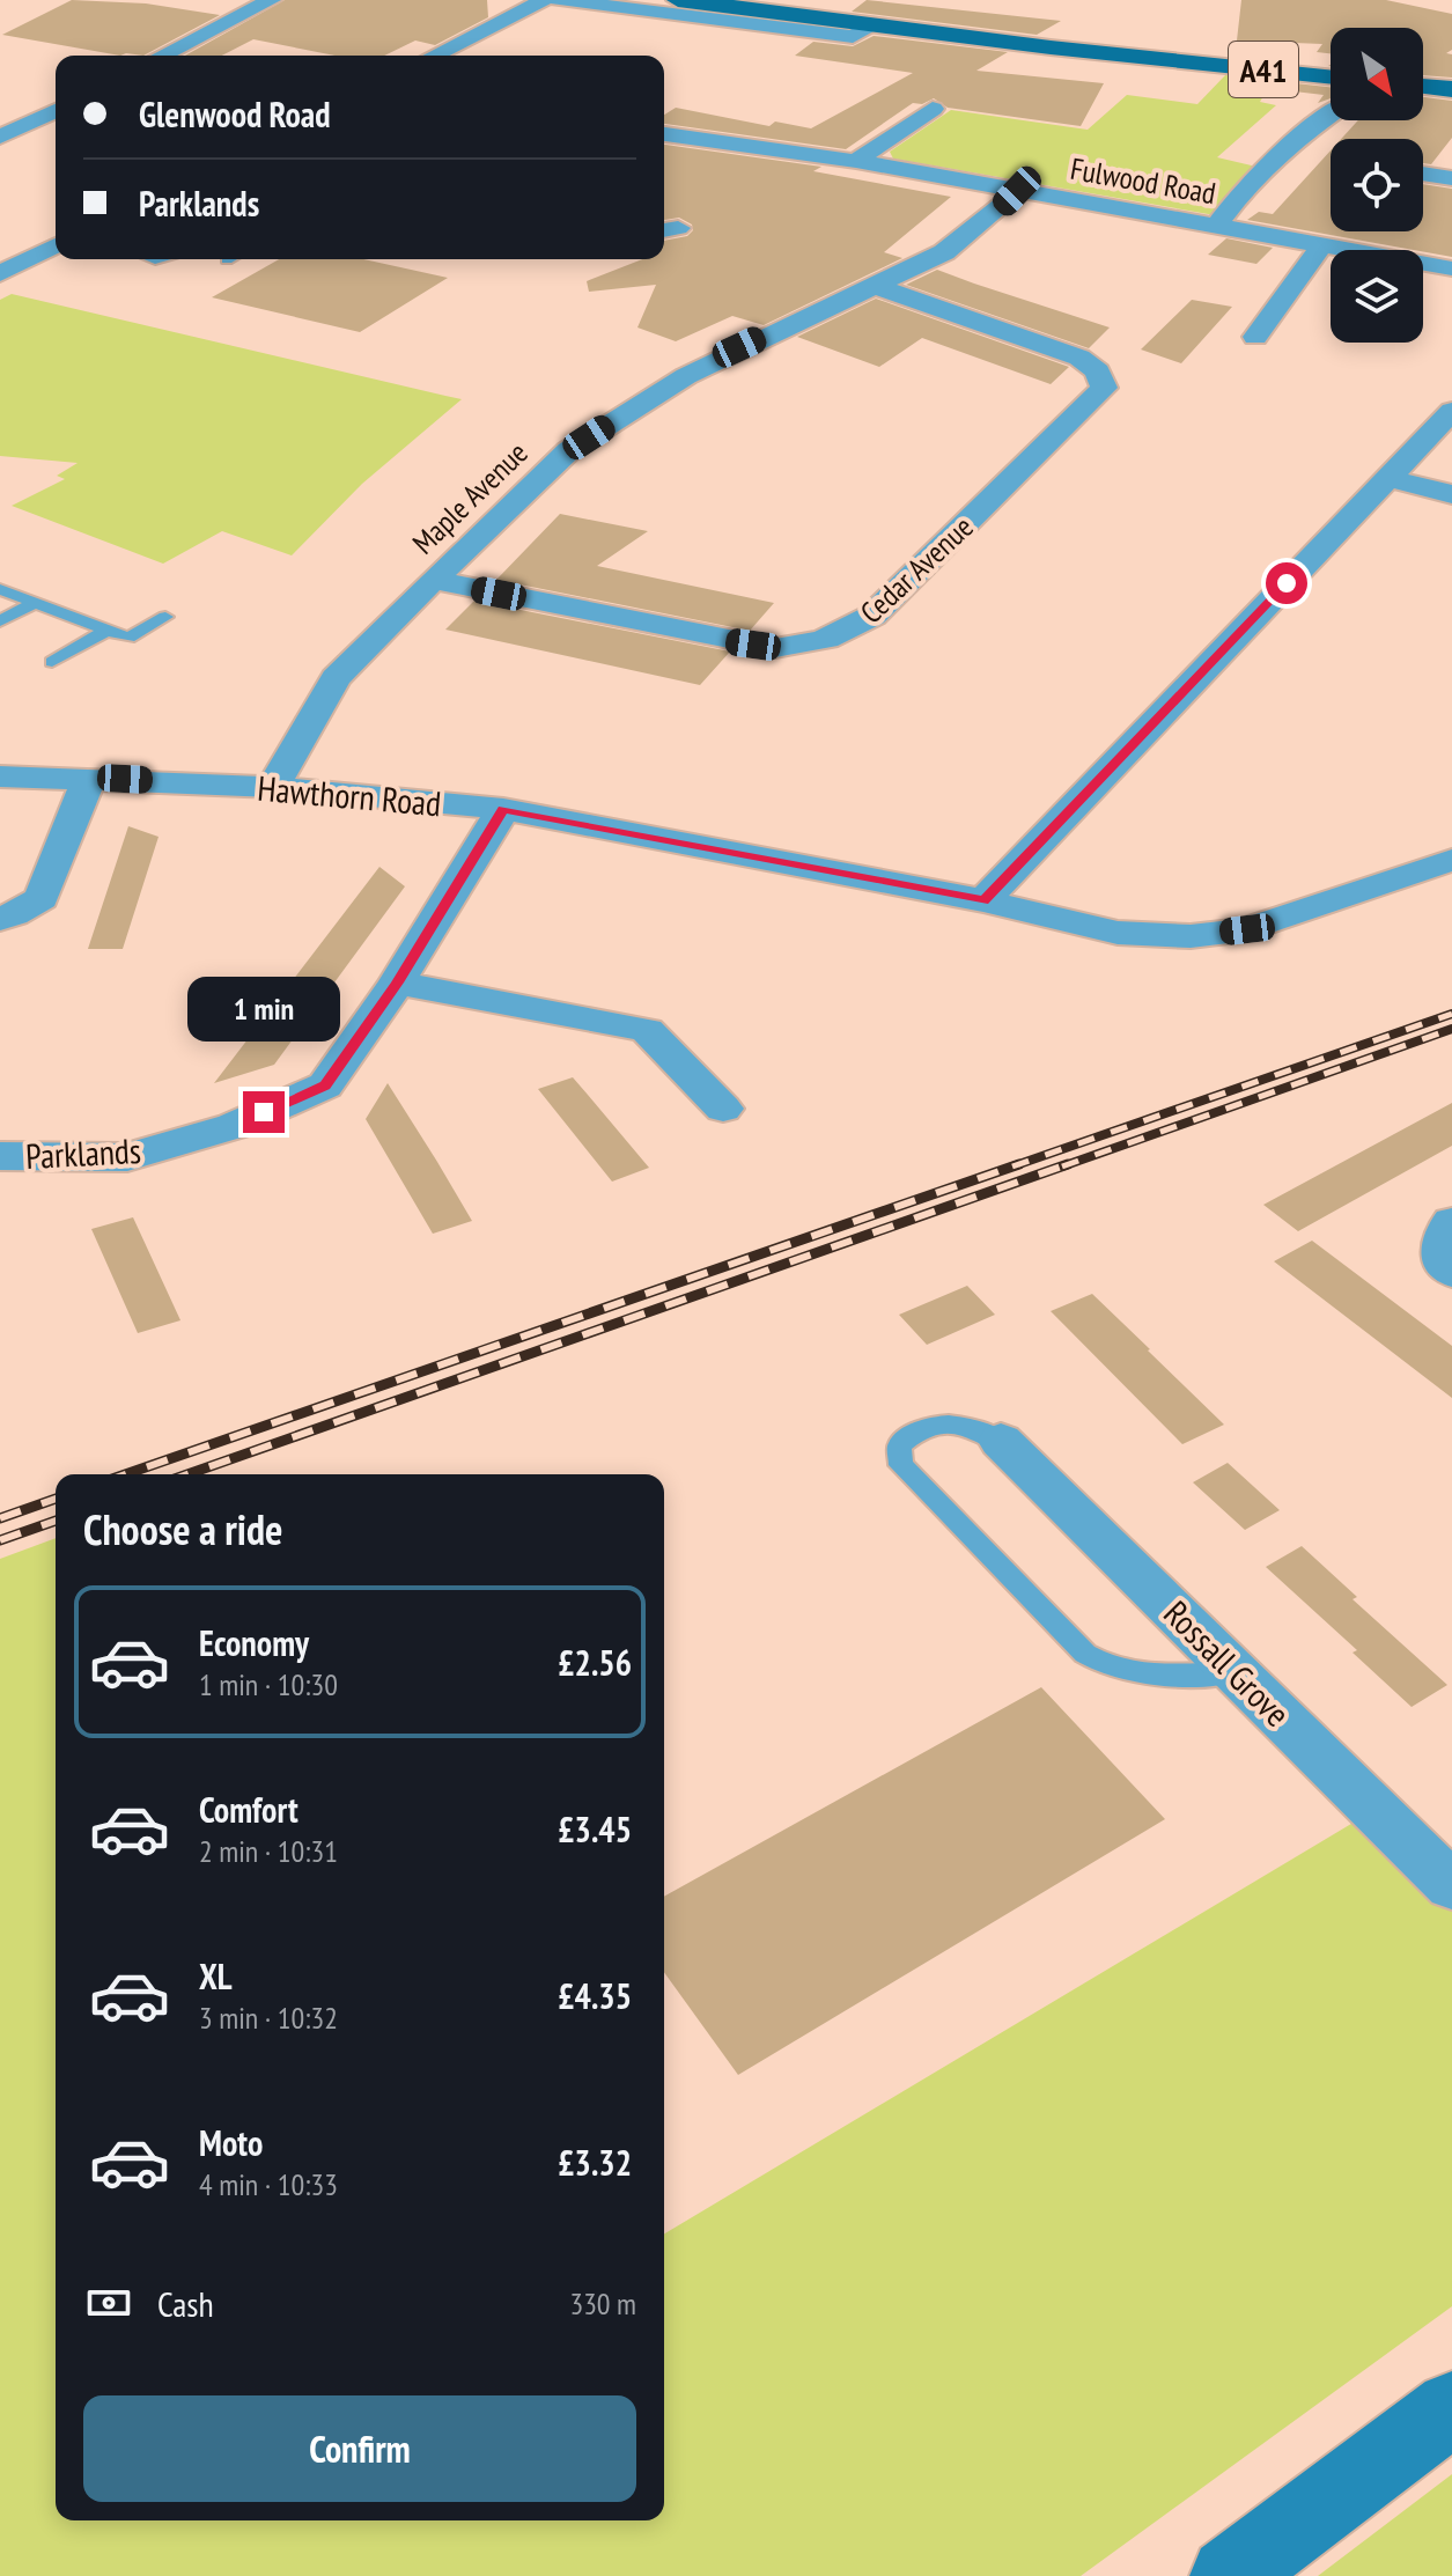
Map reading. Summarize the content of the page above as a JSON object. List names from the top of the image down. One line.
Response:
{"streets":{"main road":["A41"],"street":["Fulwood Road","Maple Avenue","Cedar Avenue","Hawthorn Road","Parklands","Rossall Grove"]},"crossings":[["Fulwood Road","Maple Avenue"],["Maple Avenue","Cedar Avenue"],["Maple Avenue","Hawthorn Road"],["Hawthorn Road","Parklands"]],"north":"bottom right","page":{"banner":["Glenwood Road","Parklands"],"bubble":"1 min","heading":"Choose a ride","list":[{"name":"Economy","note":"1 min · 10:30","value":"£2.56"},{"name":"Comfort","note":"2 min · 10:31","value":"£3.45"},{"name":"XL","note":"3 min · 10:32","value":"£4.35"},{"name":"Moto","note":"4 min · 10:33","value":"£3.32"}],"pay":["Cash","330 m"],"buttons":"Confirm"}}
